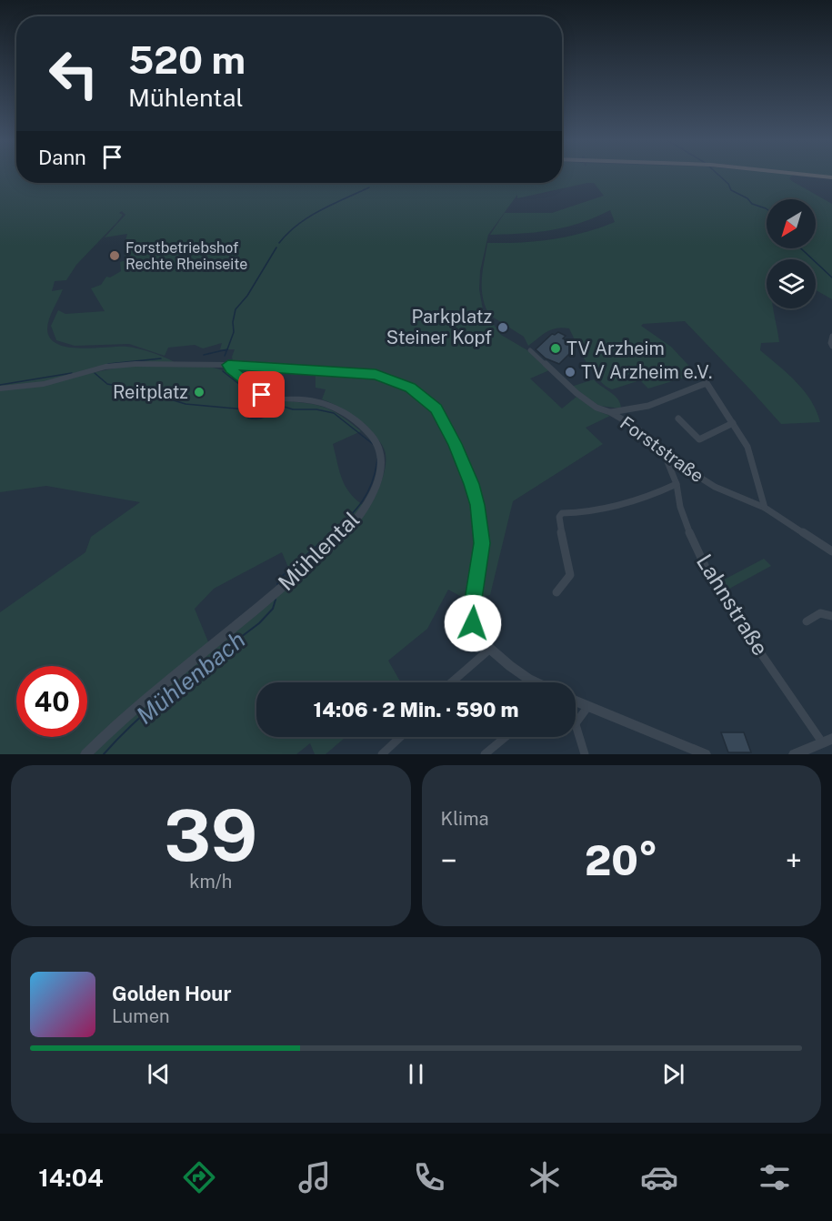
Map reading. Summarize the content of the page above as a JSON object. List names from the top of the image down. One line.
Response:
{"streets":{"street":["Forststraße","Mühlental","Lahnstraße"]},"crossings":[["Forststraße","Lahnstraße"]],"water":["Mühlenbach"],"places":["Forstbetriebshof Rechte Rheinseite","Parkplatz Steiner Kopf","TV Arzheim","TV Arzheim e.V.","Reitplatz"],"north":"bottom left","page":{"turn":["520 m","Mühlental"],"then":"Dann","limit":"40","trip":"14:06 · 2 Min. · 590 m","tile":[["39","km/h"],"Klima"],"heat":["−","20°","+"],"song":["Golden Hour","Lumen"],"tabs":"14:04"}}
